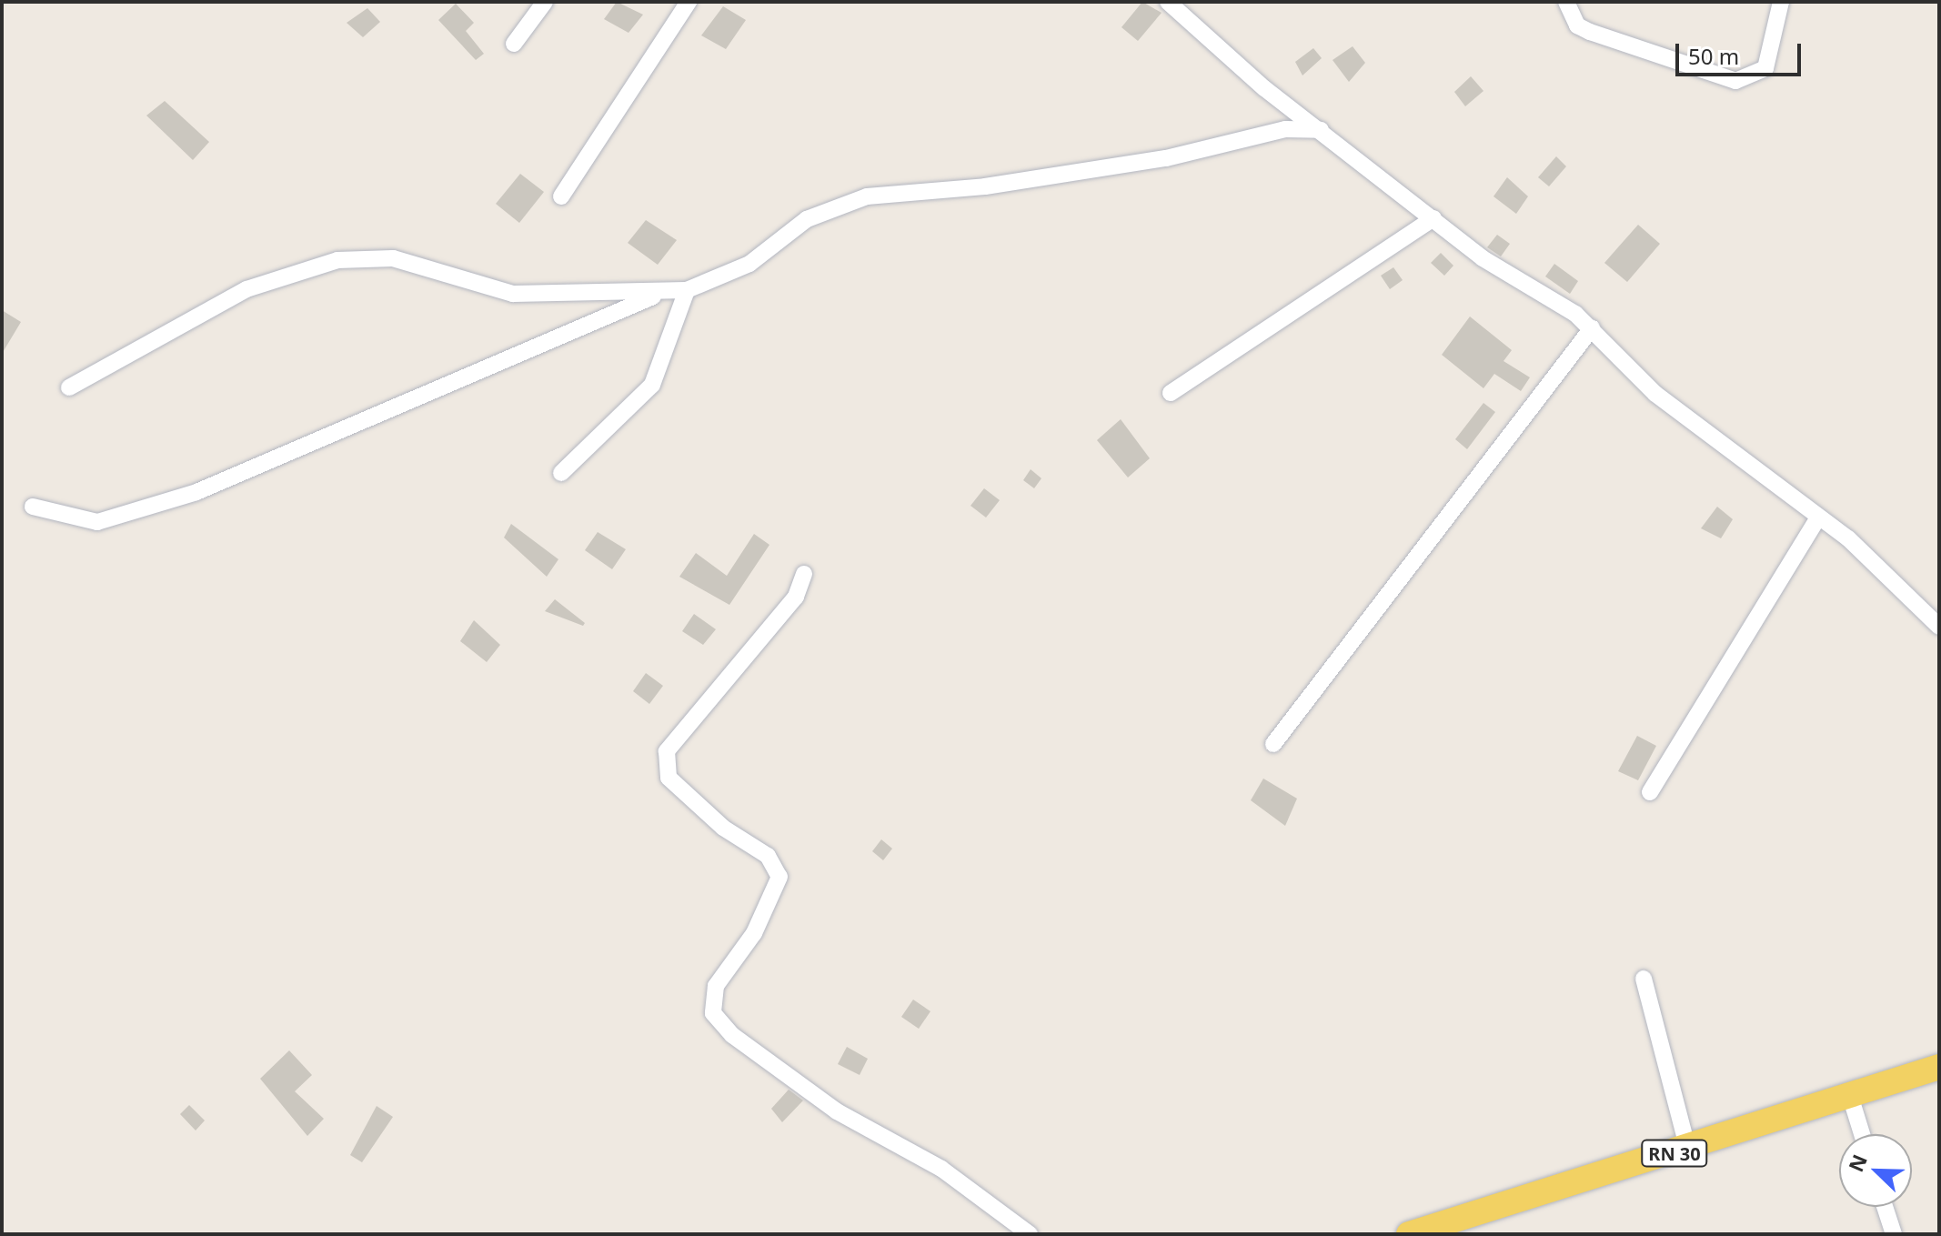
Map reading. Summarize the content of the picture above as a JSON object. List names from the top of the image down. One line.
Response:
{"streets":{"main road":["RN 30"]},"scale_bar":"50 m","north":"top left"}
